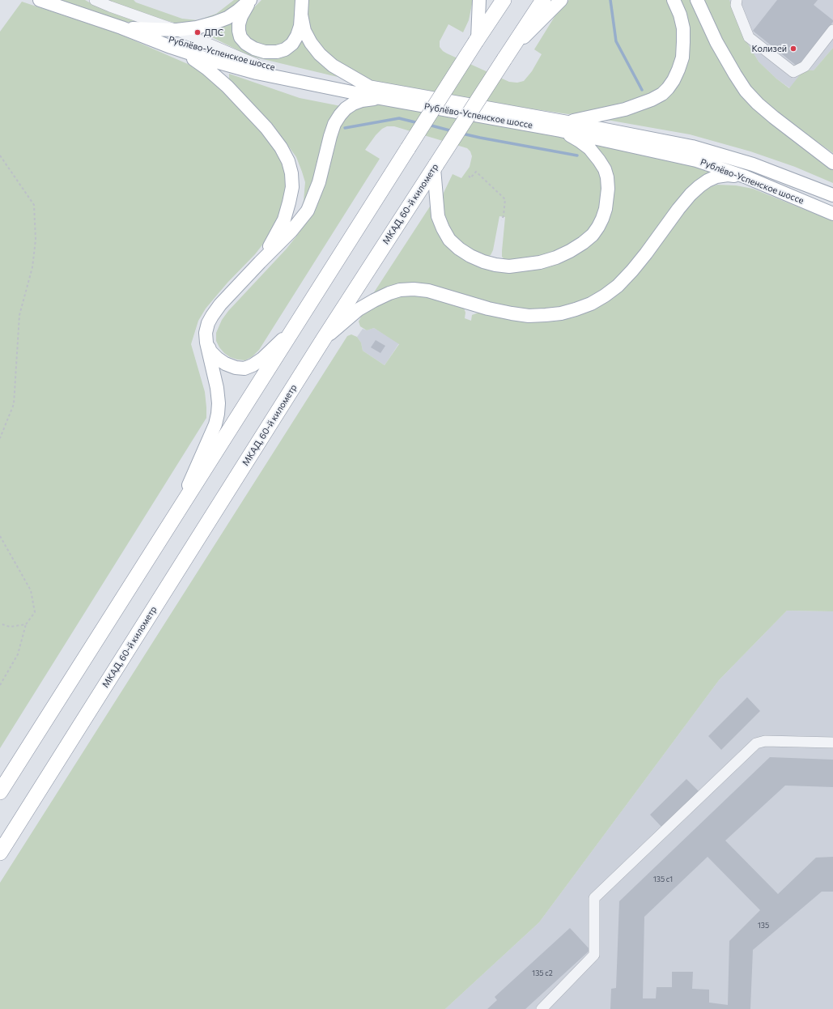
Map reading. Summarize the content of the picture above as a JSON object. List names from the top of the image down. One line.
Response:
{"streets":{"highway":["МКАД, 60-й километр"],"main road":["Рублёво-Успенское шоссе"]},"places":["ДПС","Колизей"],"house_numbers":["135 с1","135","135 с2"]}
